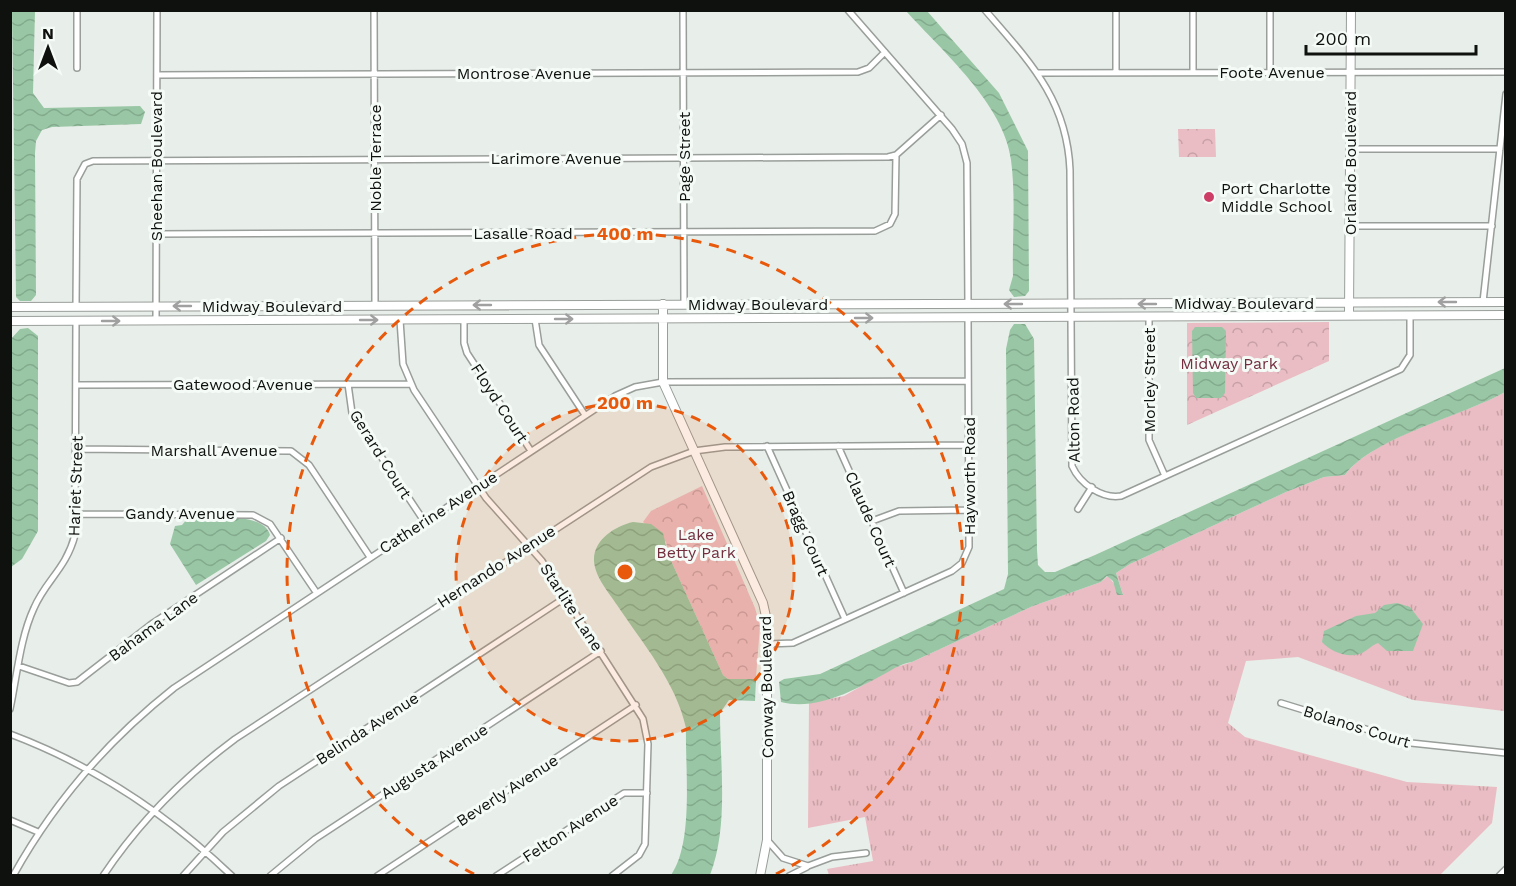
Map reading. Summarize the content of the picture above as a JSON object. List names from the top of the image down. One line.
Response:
{"streets":{"street":["Foote Avenue","Montrose Avenue","Page Street","Noble Terrace","Larimore Avenue","Orlando Boulevard","Sheehan Boulevard","Lasalle Road","Midway Boulevard","Morley Street","Gatewood Avenue","Floyd Court","Alton Road","Marshall Avenue","Gerard Court","Hayworth Road","Hariet Street","Catherine Avenue","Gandy Avenue","Claude Court","Bragg Court","Hernando Avenue","Starlite Lane","Bahama Lane","Conway Boulevard","Bolanos Court","Belinda Avenue","Augusta Avenue","Beverly Avenue","Felton Avenue"]},"crossings":[["Foote Avenue","Orlando Boulevard"],["Foote Avenue","Alton Road"],["Montrose Avenue","Page Street"],["Montrose Avenue","Noble Terrace"],["Montrose Avenue","Sheehan Boulevard"],["Page Street","Larimore Avenue"],["Page Street","Lasalle Road"],["Page Street","Midway Boulevard"],["Noble Terrace","Larimore Avenue"],["Noble Terrace","Lasalle Road"],["Noble Terrace","Midway Boulevard"],["Larimore Avenue","Sheehan Boulevard"],["Larimore Avenue","Lasalle Road"],["Orlando Boulevard","Midway Boulevard"],["Sheehan Boulevard","Lasalle Road"],["Sheehan Boulevard","Midway Boulevard"],["Midway Boulevard","Morley Street"],["Midway Boulevard","Floyd Court"],["Midway Boulevard","Alton Road"],["Midway Boulevard","Hayworth Road"],["Midway Boulevard","Hariet Street"],["Midway Boulevard","Starlite Lane"],["Midway Boulevard","Conway Boulevard"],["Morley Street","Alton Road"],["Gatewood Avenue","Gerard Court"],["Gatewood Avenue","Hariet Street"],["Gatewood Avenue","Starlite Lane"],["Floyd Court","Catherine Avenue"],["Marshall Avenue","Hariet Street"],["Marshall Avenue","Catherine Avenue"],["Gerard Court","Catherine Avenue"],["Hayworth Road","Catherine Avenue"],["Hayworth Road","Claude Court"],["Hayworth Road","Bragg Court"],["Hayworth Road","Hernando Avenue"],["Hayworth Road","Conway Boulevard"],["Hariet Street","Gandy Avenue"],["Hariet Street","Bahama Lane"],["Catherine Avenue","Gandy Avenue"],["Catherine Avenue","Starlite Lane"],["Catherine Avenue","Conway Boulevard"],["Gandy Avenue","Bahama Lane"],["Claude Court","Hernando Avenue"],["Bragg Court","Hernando Avenue"],["Hernando Avenue","Starlite Lane"],["Hernando Avenue","Conway Boulevard"],["Starlite Lane","Belinda Avenue"],["Starlite Lane","Augusta Avenue"],["Starlite Lane","Beverly Avenue"],["Starlite Lane","Felton Avenue"]],"parks":["Midway Park","Lake Betty Park"],"places":["Port Charlotte Middle School"],"scale_bar":"200 m","north":"top","rings":["400 m","200 m"]}
